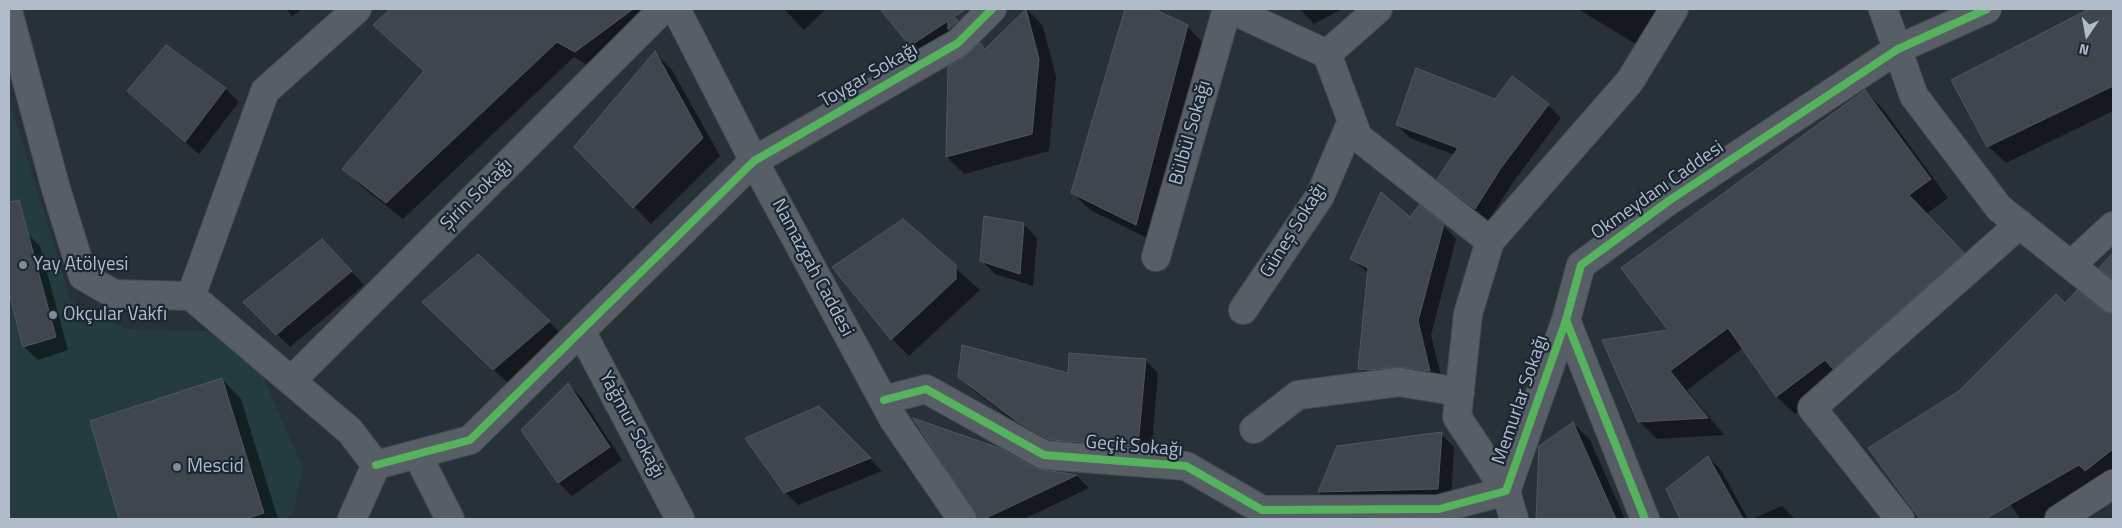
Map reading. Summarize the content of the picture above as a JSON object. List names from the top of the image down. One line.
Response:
{"streets":{"street":["Toygar Sokağı","Bülbül Sokağı","Okmeydanı Caddesi","Şirin Sokağı","Güneş Sokağı","Namazgah Caddesi","Memurlar Sokağı","Yağmur Sokağı","Geçit Sokağı"]},"crossings":[["Toygar Sokağı","Namazgah Caddesi"],["Toygar Sokağı","Yağmur Sokağı"],["Okmeydanı Caddesi","Memurlar Sokağı"],["Namazgah Caddesi","Geçit Sokağı"],["Memurlar Sokağı","Geçit Sokağı"]],"places":["Yay Atölyesi","Okçular Vakfı","Mescid"],"north":"bottom"}
